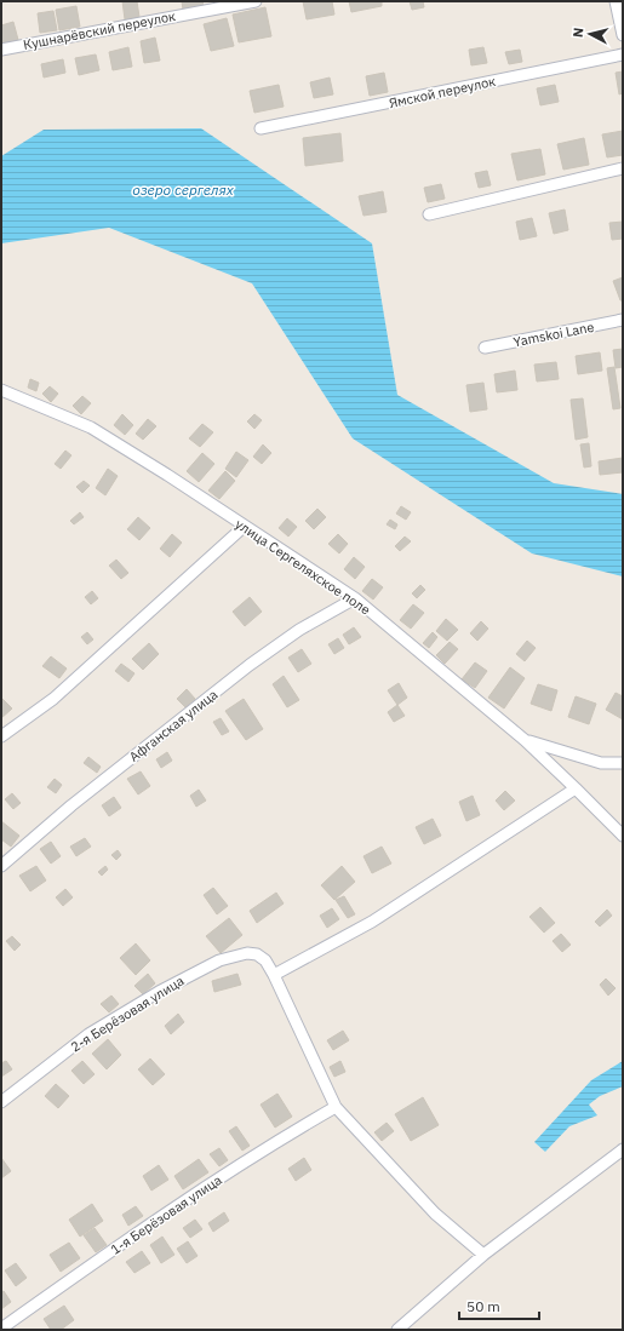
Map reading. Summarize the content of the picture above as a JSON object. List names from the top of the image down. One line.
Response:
{"streets":{"street":["Кушнарёвский переулок","Ямской переулок","Yamskoi Lane","улица Сергеляхское поле","Афганская улица","2-я Берёзовая улица","1-я Берёзовая улица"]},"crossings":[["улица Сергеляхское поле","Афганская улица"]],"water":["озеро сергелях"],"scale_bar":"50 m","north":"left"}
